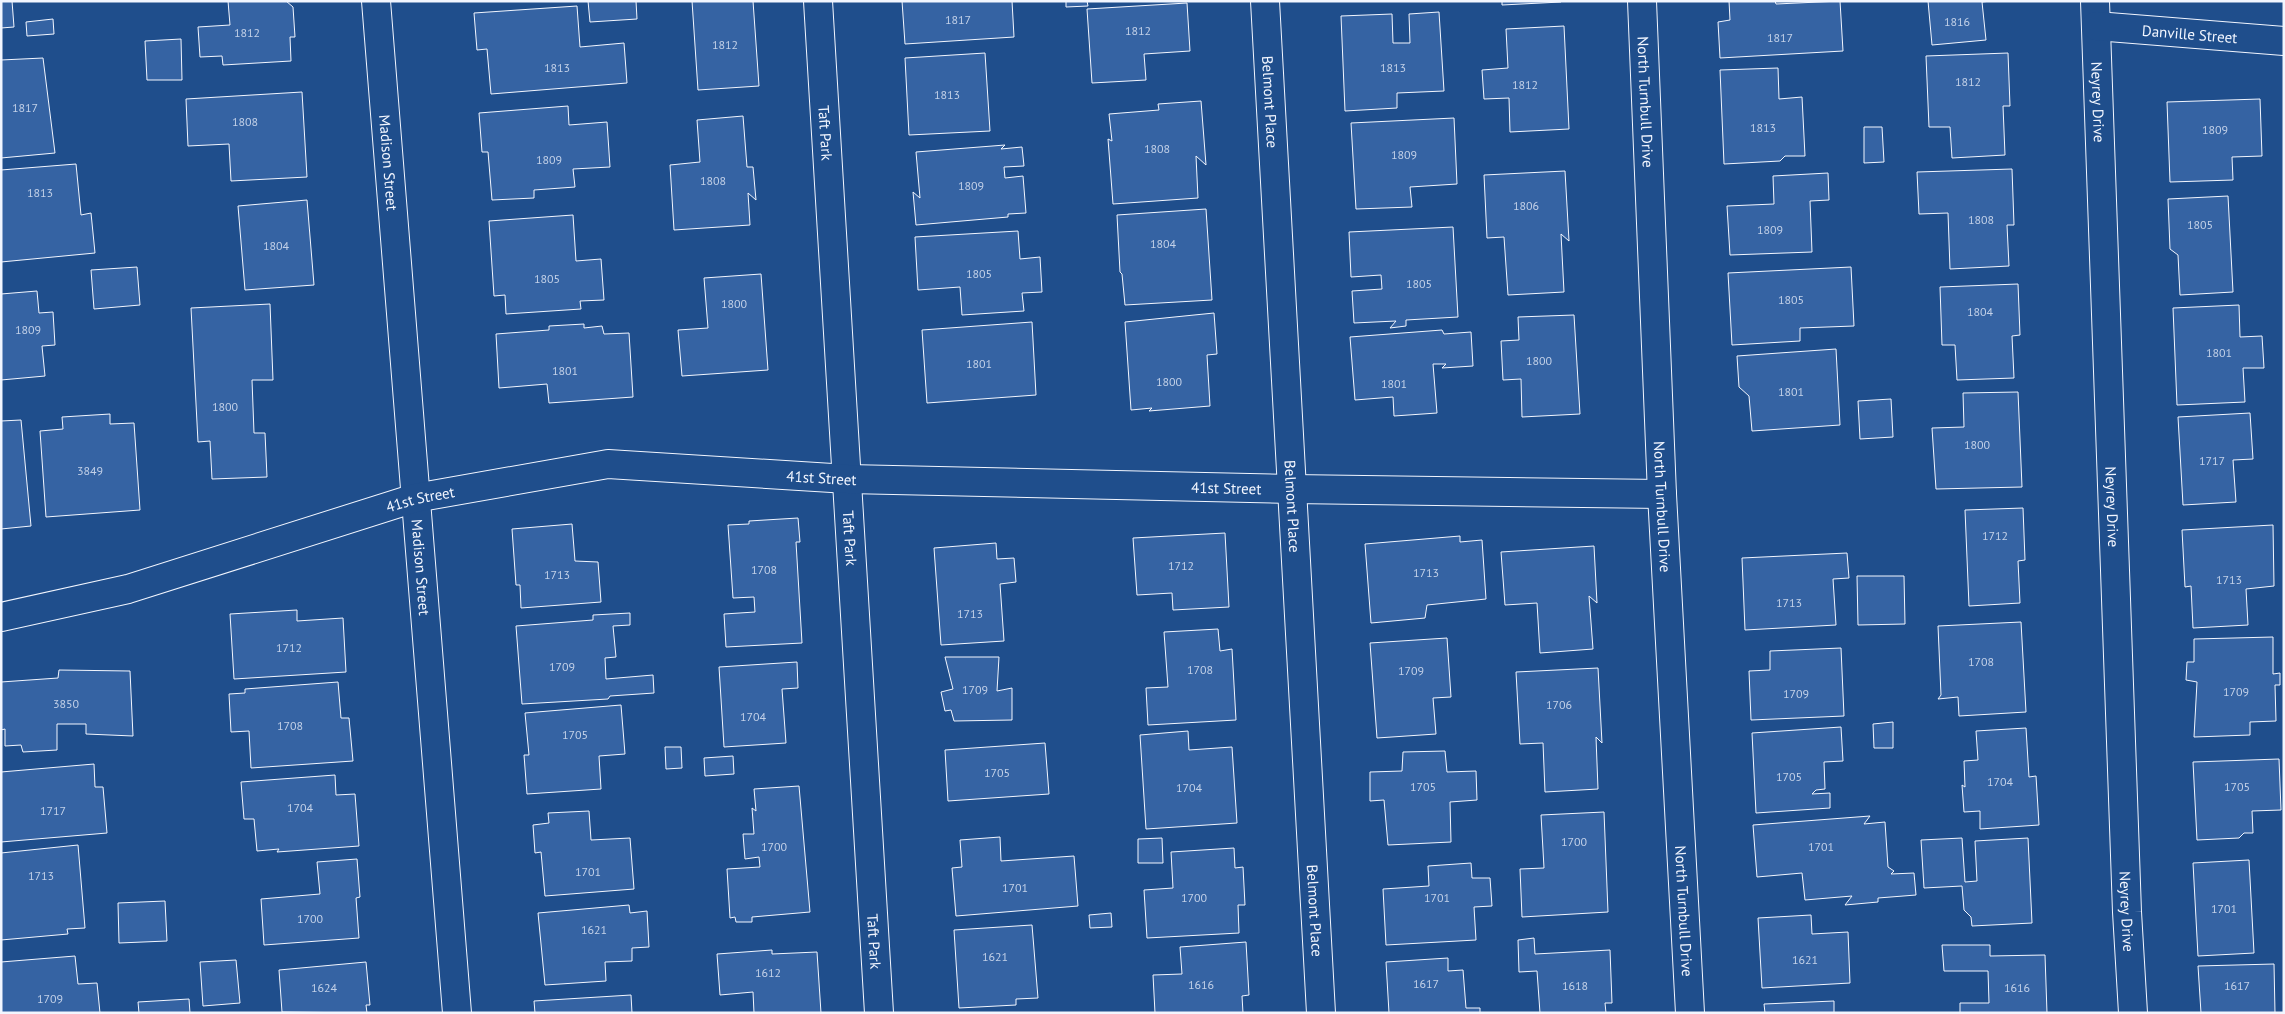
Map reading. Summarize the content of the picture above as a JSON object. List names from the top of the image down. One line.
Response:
{"streets":{"street":["Danville Street","Neyrey Drive","Belmont Place","North Turnbull Drive","Taft Park","Madison Street","41st Street"]},"crossings":[["Danville Street","Neyrey Drive"],["Belmont Place","41st Street"],["North Turnbull Drive","41st Street"],["Taft Park","41st Street"],["Madison Street","41st Street"]],"house_numbers":["1817","1816","1812","1812","1817","1812","1813","1813","1812","1812","1813","1817","1808","1813","1809","1808","1809","1809","1808","1809","1813","1806","1808","1805","1809","1804","1804","1805","1805","1805","1805","1800","1804","1809","1801","1800","1801","1801","1800","1801","1801","1800","1800","1717","3849","1712","1712","1708","1713","1713","1713","1713","1713","1712","1708","1709","1708","1709","1709","1709","1709","3850","1706","1704","1708","1705","1705","1705","1704","1705","1705","1704","1704","1717","1700","1700","1701","1701","1713","1701","1700","1701","1701","1700","1621","1621","1621","1612","1617","1616","1618","1617","1624","1616","1709"]}
